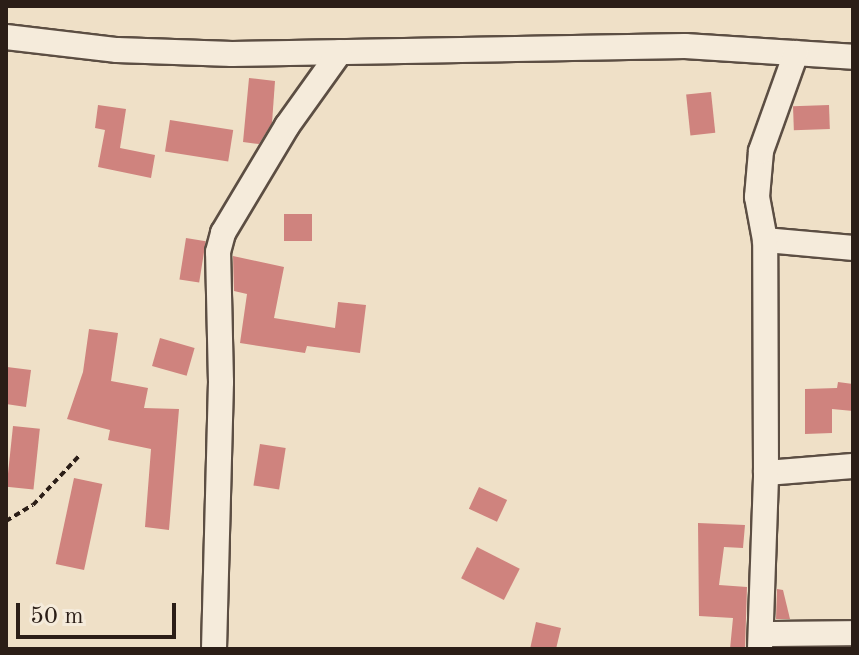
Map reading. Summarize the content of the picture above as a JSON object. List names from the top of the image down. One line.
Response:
{"scale_bar":"50 m"}
